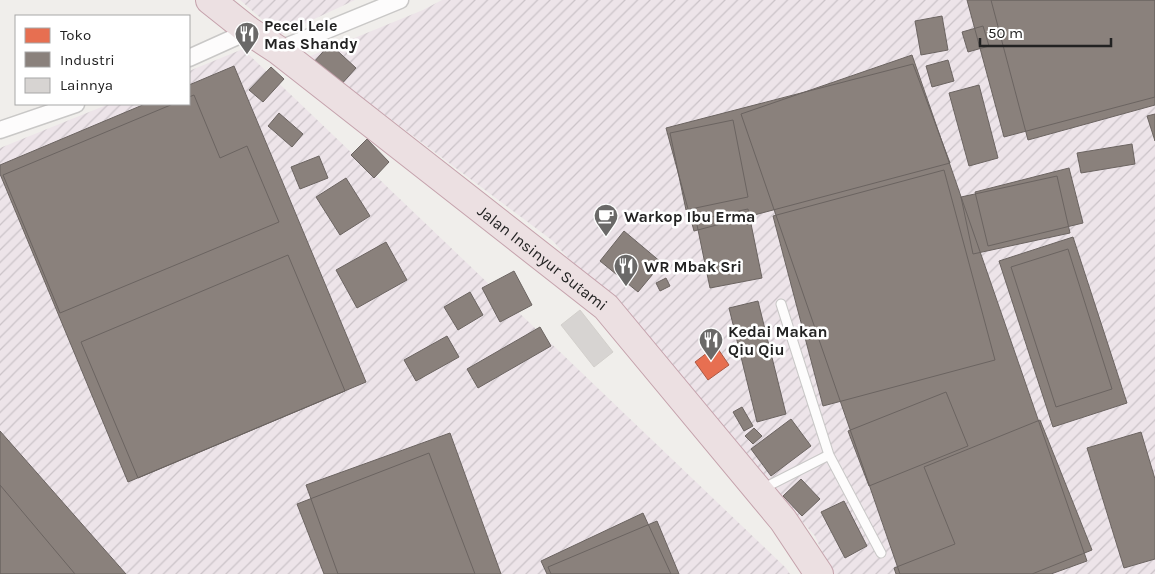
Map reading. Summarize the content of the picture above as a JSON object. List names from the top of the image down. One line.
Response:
{"streets":{"highway":["Jalan Insinyur Sutami"]},"places":{"restaurant":["Pecel Lele Mas Shandy","WR Mbak Sri","Kedai Makan Qiu Qiu"],"cafe":["Warkop Ibu Erma"]},"legend":["Toko","Industri","Lainnya"],"scale_bar":"50 m"}
